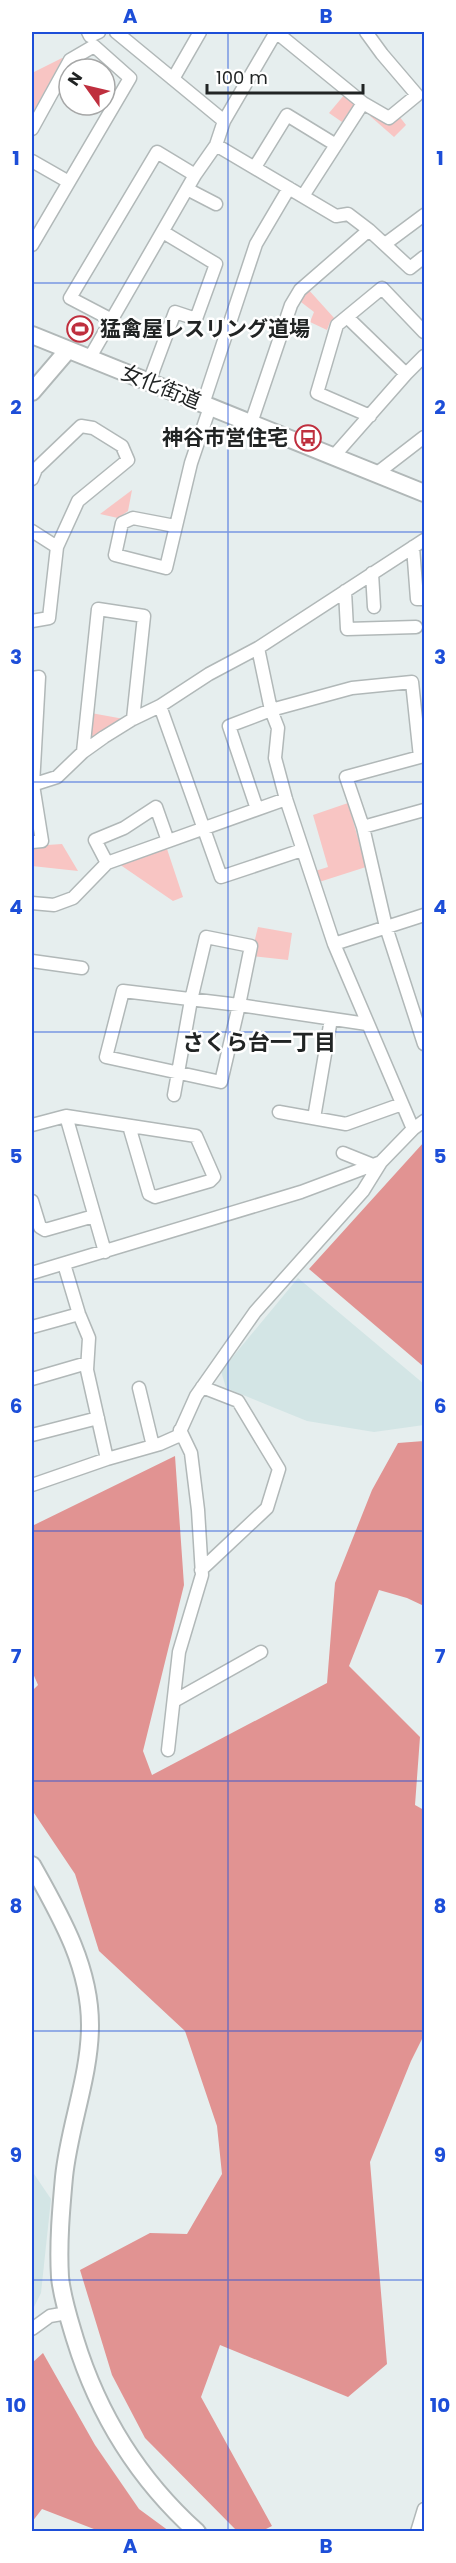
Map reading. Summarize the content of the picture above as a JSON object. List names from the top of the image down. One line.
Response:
{"streets":{"street":["女化街道"]},"districts":["さくら台一丁目"],"places":{"sports":["猛禽屋レスリング道場"],"bus stop":["神谷市営住宅"]},"scale_bar":"100 m","north":"top left","grid":{"columns":["A","B"],"rows":["1","2","3","4","5","6","7","8","9","10"]}}
